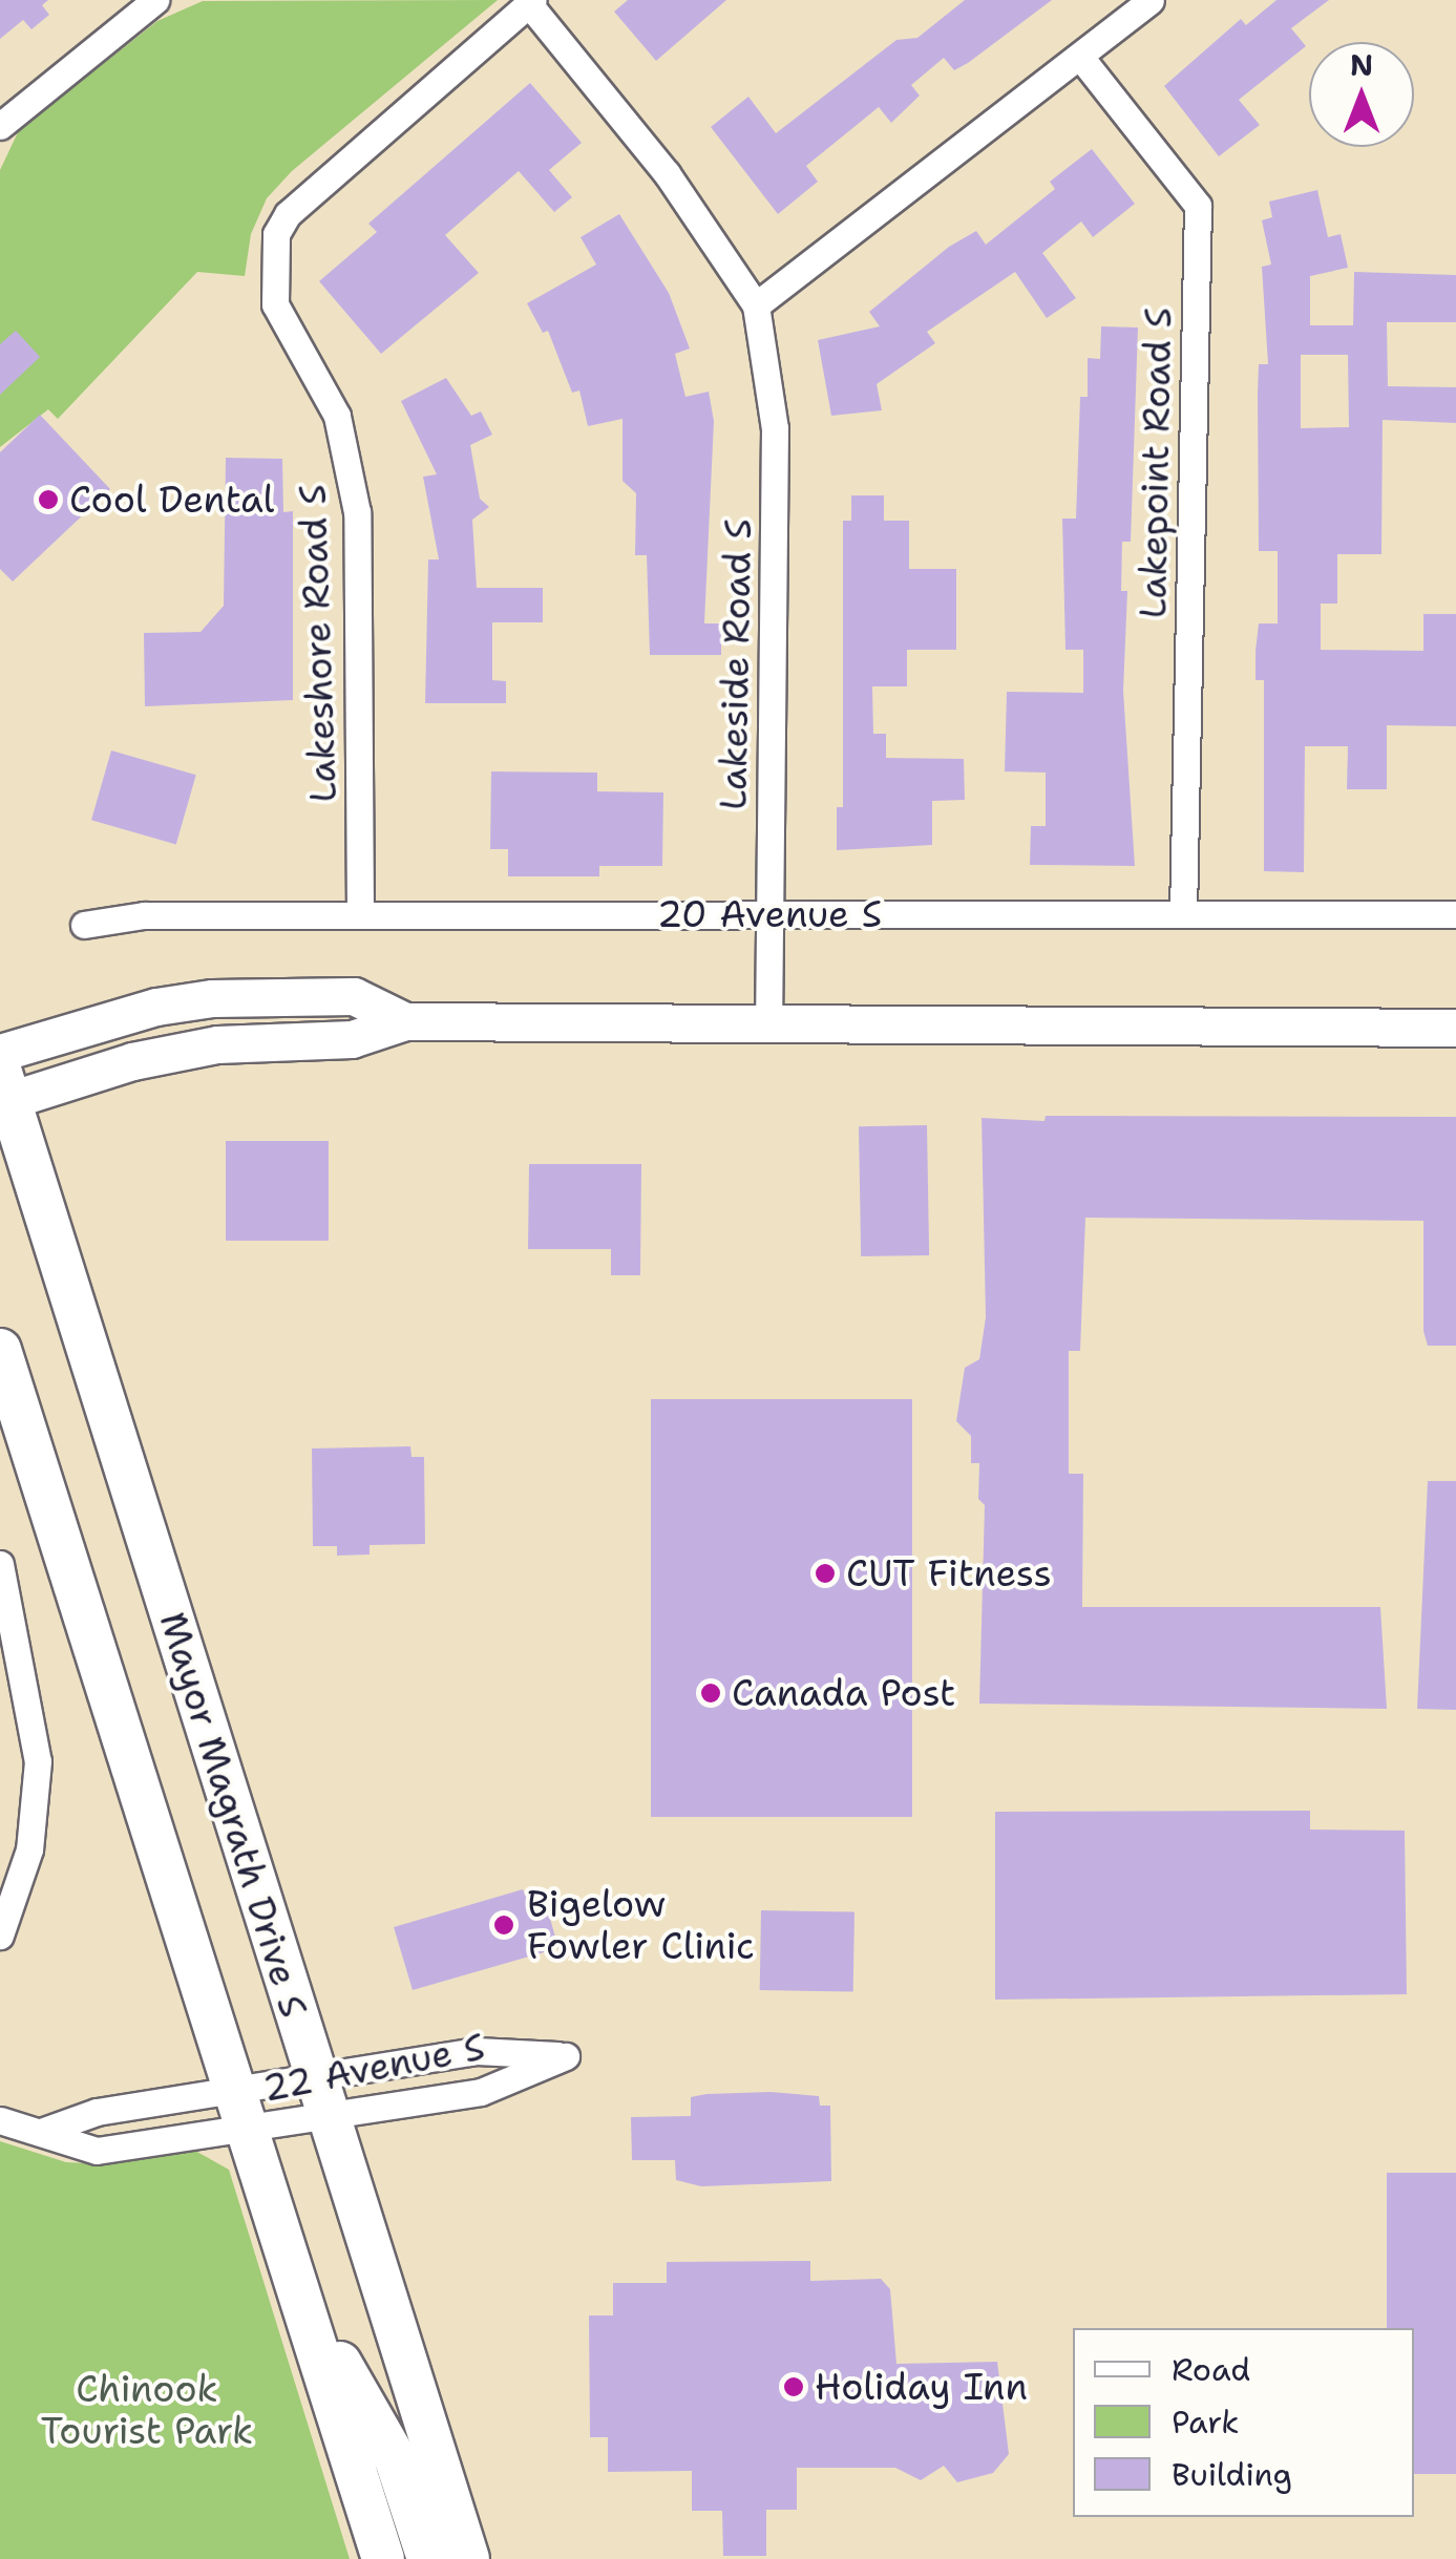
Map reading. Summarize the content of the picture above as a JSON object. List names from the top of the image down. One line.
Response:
{"streets":{"main road":["Mayor Magrath Drive S"],"street":["Lakepoint Road S","Lakeshore Road S","Lakeside Road S","20 Avenue S","22 Avenue S"]},"crossings":[["Lakepoint Road S","20 Avenue S"],["Lakeshore Road S","Lakeside Road S"],["Lakeshore Road S","20 Avenue S"],["Lakeside Road S","20 Avenue S"],["Mayor Magrath Drive S","22 Avenue S"]],"parks":["Chinook Tourist Park"],"places":["Cool Dental","CUT Fitness","Canada Post","Bigelow Fowler Clinic","Holiday Inn"],"legend":["Road","Park","Building"],"north":"top"}
